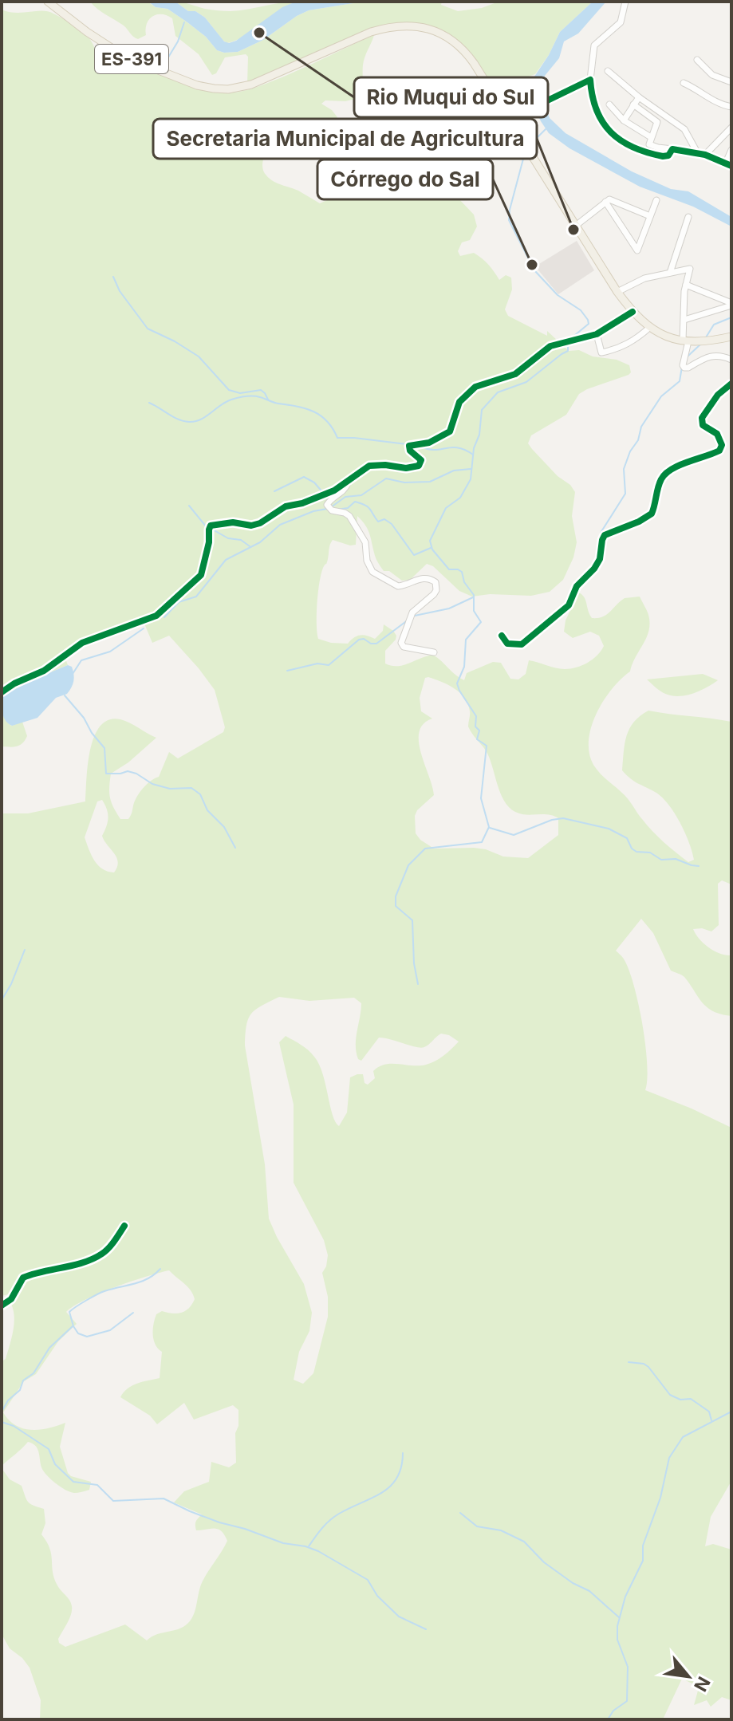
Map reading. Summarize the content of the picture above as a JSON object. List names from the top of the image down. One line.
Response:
{"streets":{"main road":["ES-391"]},"places":["Rio Muqui do Sul","Secretaria Municipal de Agricultura","Córrego do Sal"],"north":"bottom right"}
